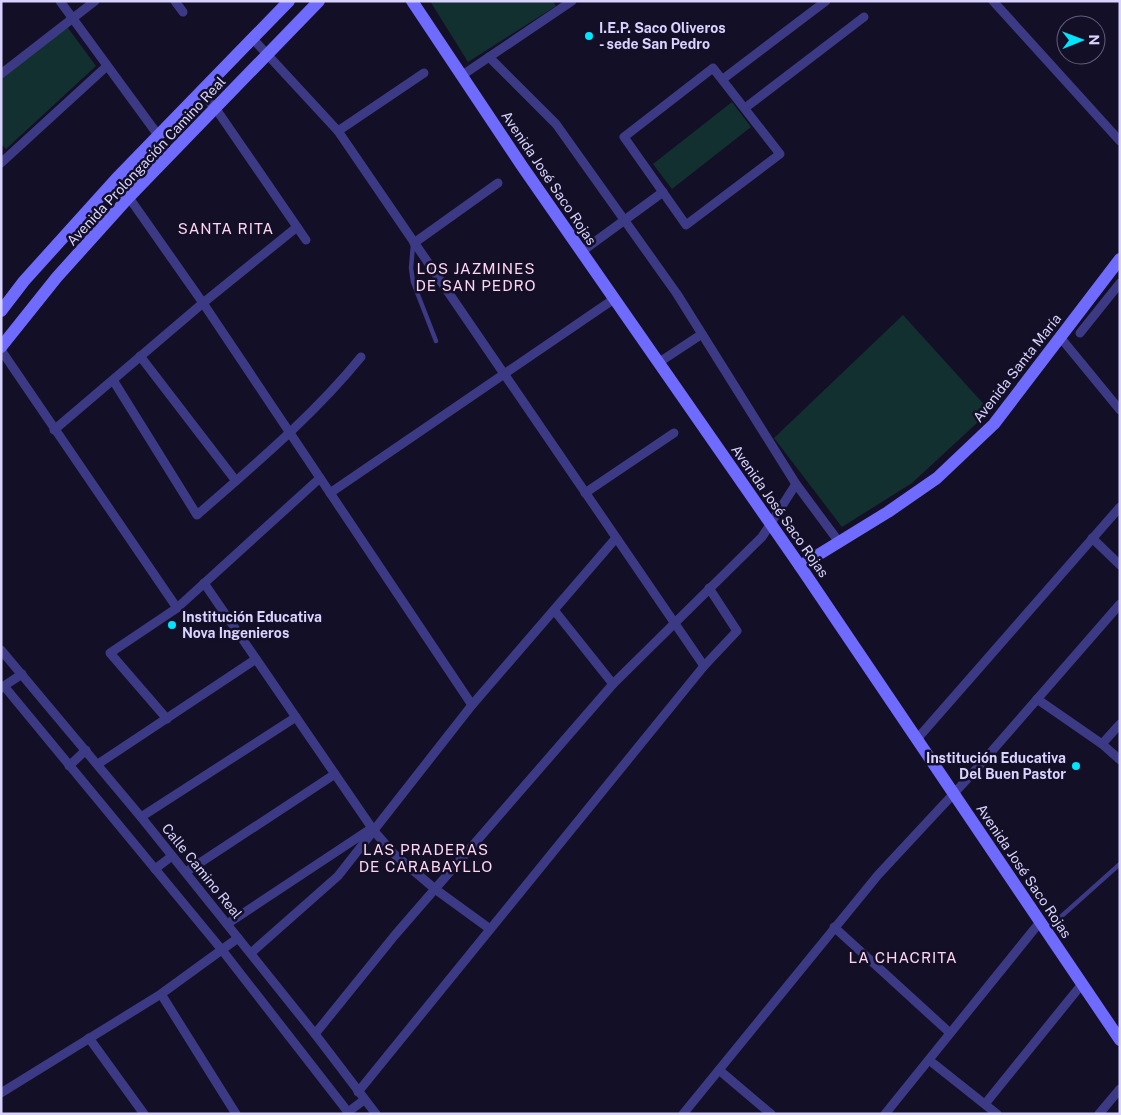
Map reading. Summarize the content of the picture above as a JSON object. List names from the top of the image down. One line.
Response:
{"streets":{"main road":["Avenida Prolongación Camino Real","Avenida José Saco Rojas","Avenida Santa María"],"street":["Calle Camino Real"]},"crossings":[["Avenida José Saco Rojas","Avenida Santa María"]],"districts":["SANTA RITA","LOS JAZMINES DE SAN PEDRO","LAS PRADERAS DE CARABAYLLO","LA CHACRITA"],"places":["I.E.P. Saco Oliveros - sede San Pedro","Institución Educativa Nova Ingenieros","Institución Educativa Del Buen Pastor"],"north":"right"}
